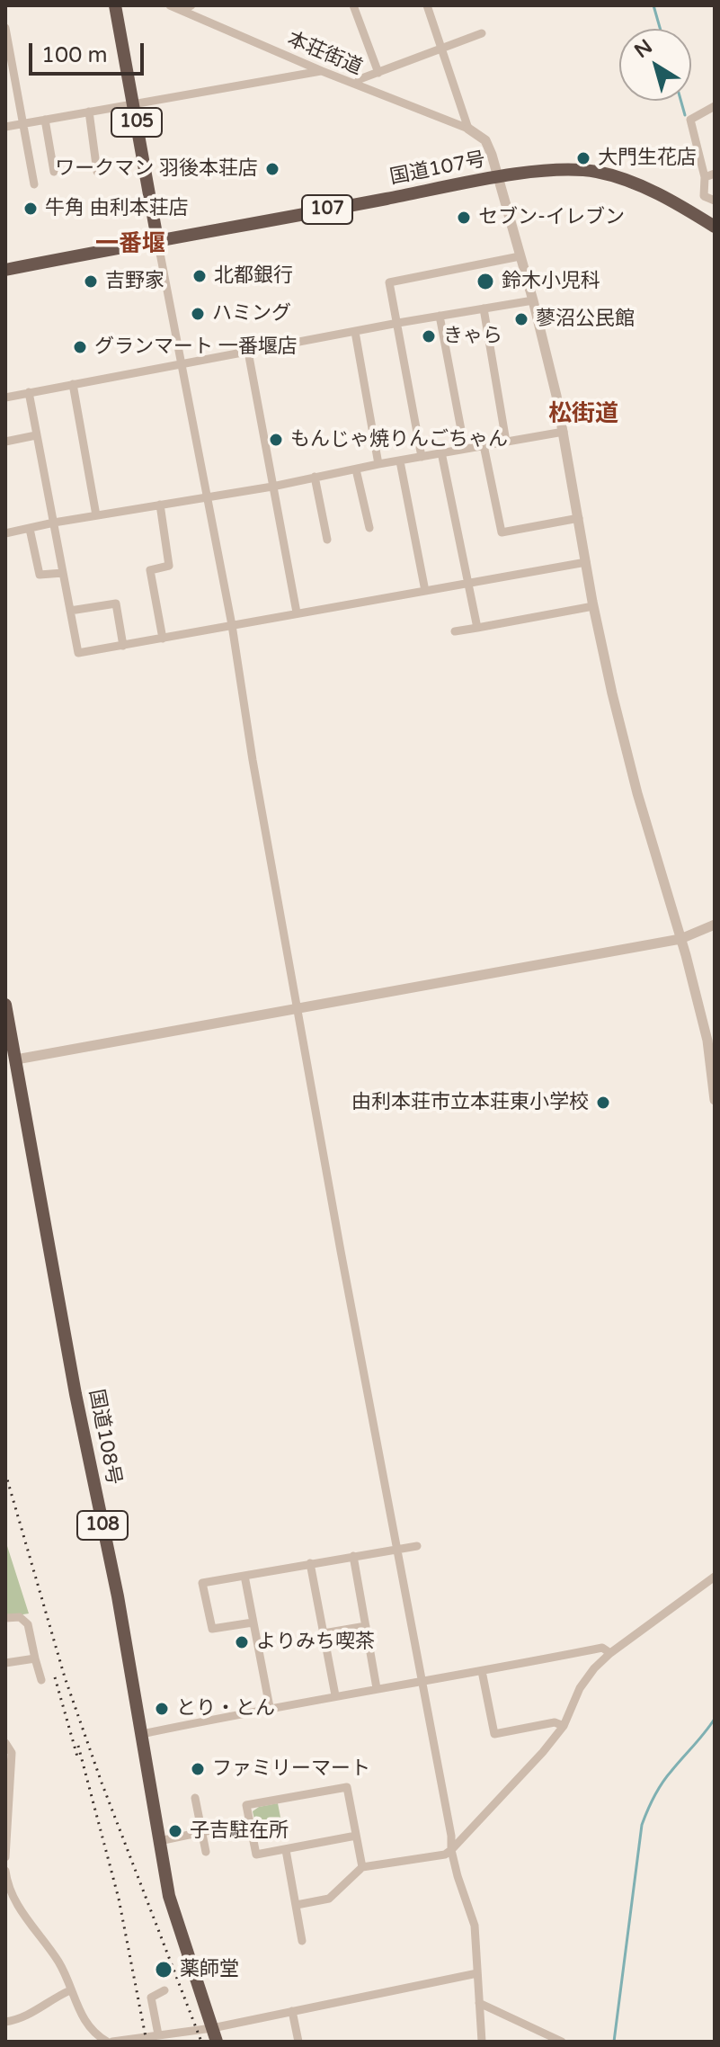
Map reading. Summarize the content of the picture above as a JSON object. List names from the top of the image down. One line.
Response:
{"streets":{"highway":["105","国道107号","107","国道108号","108"],"street":["本荘街道"]},"crossings":[["105","国道107号"]],"districts":["一番堰","松街道"],"places":["大門生花店","ワークマン 羽後本荘店","牛角 由利本荘店","セブン-イレブン","北都銀行","吉野家","鈴木小児科","ハミング","蓼沼公民館","きゃら","グランマート 一番堰店","もんじゃ焼りんごちゃん","由利本荘市立本荘東小学校","よりみち喫茶","とり・とん","ファミリーマート","子吉駐在所","薬師堂"],"scale_bar":"100 m","north":"top left"}
